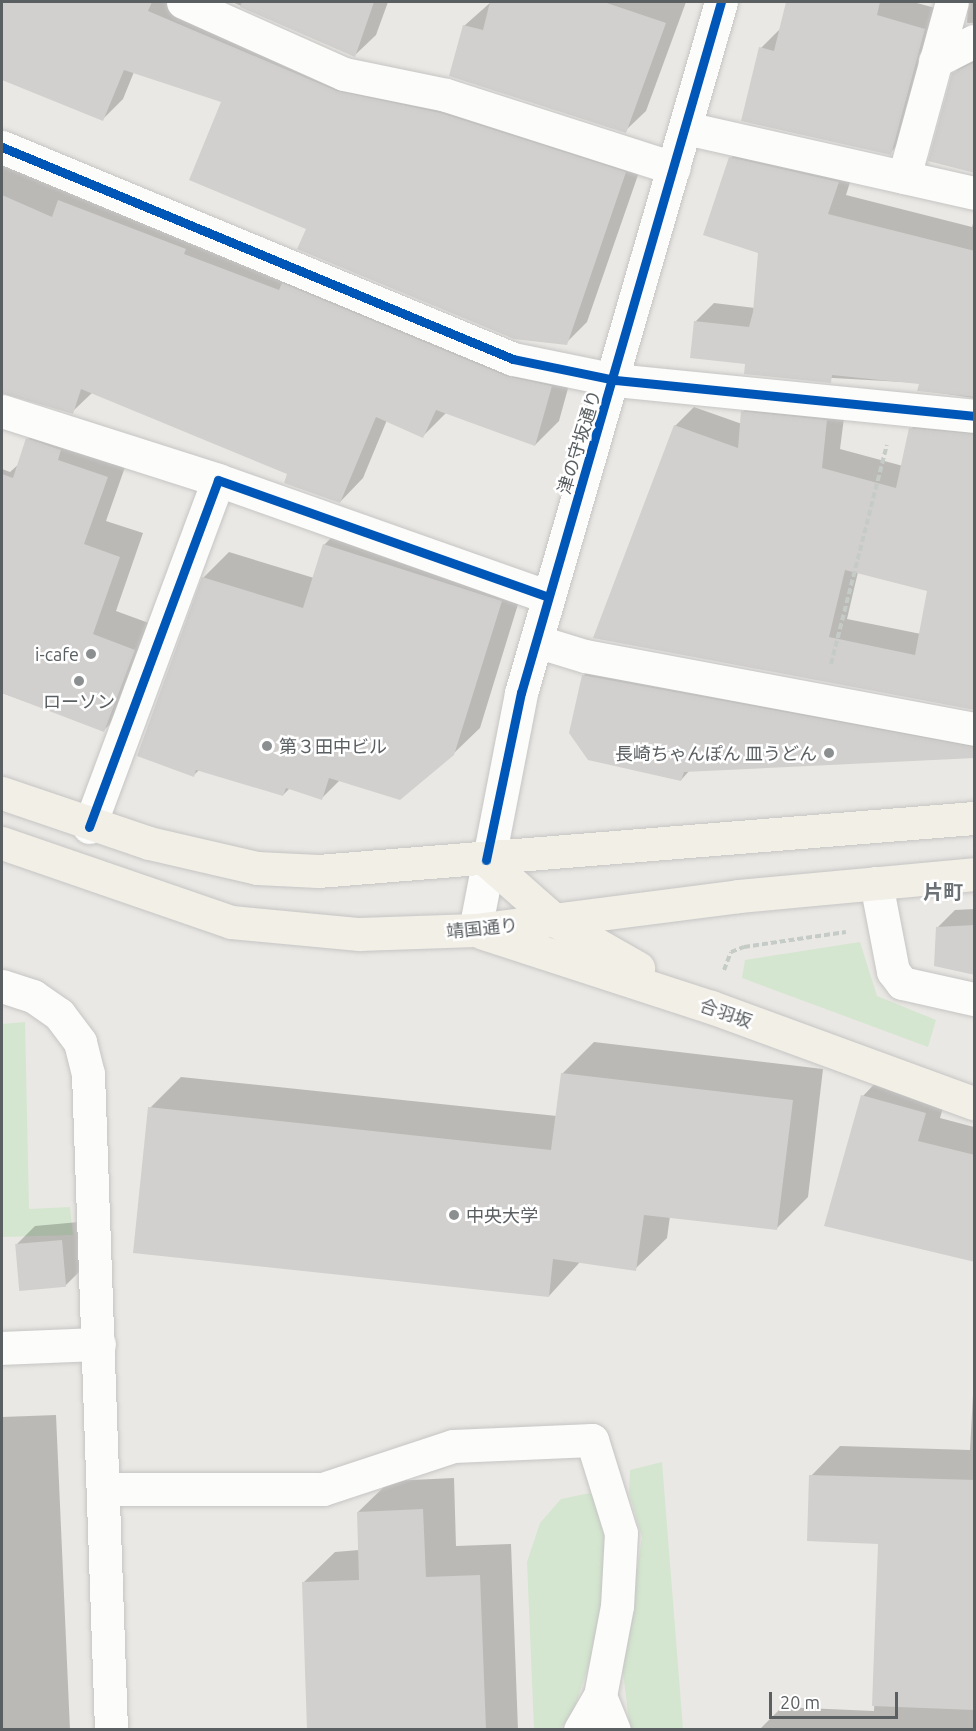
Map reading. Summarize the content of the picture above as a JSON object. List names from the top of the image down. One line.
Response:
{"streets":{"main road":["靖国通り","合羽坂"],"street":["津の守坂通り"]},"crossings":[["津の守坂通り","靖国通り"],["津の守坂通り","合羽坂"],["靖国通り","合羽坂"]],"districts":["片町"],"places":["i-cafe","ローソン","第３田中ビル","長崎ちゃんぽん 皿うどん","中央大学"],"scale_bar":"20 m"}
